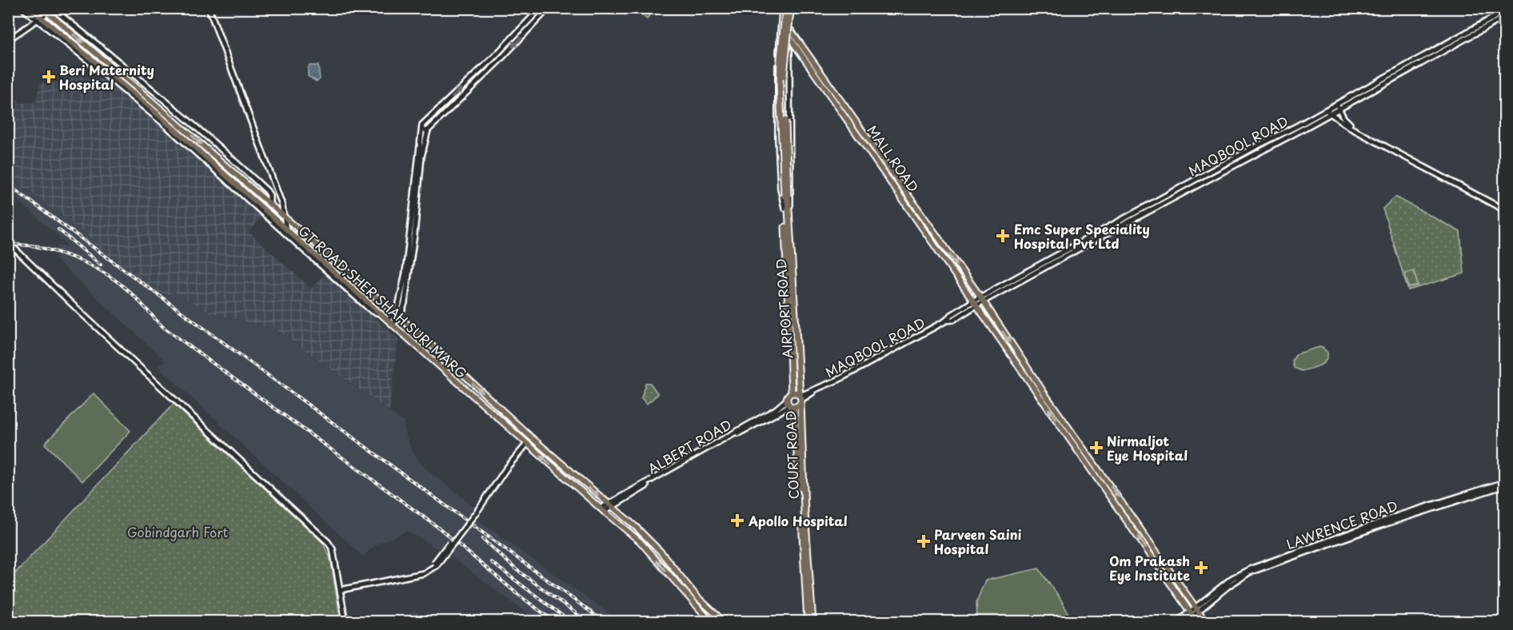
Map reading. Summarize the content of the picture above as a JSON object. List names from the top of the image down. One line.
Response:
{"streets":{"highway":["AIRPORT ROAD","COURT ROAD"],"main road":["MALL ROAD","GT ROAD;SHER SHAH SURI MARG"],"street":["MAQBOOL ROAD","ALBERT ROAD","LAWRENCE ROAD"]},"crossings":[["MAQBOOL ROAD","MALL ROAD"],["MAQBOOL ROAD","AIRPORT ROAD"],["MAQBOOL ROAD","COURT ROAD"],["MALL ROAD","LAWRENCE ROAD"],["GT ROAD;SHER SHAH SURI MARG","ALBERT ROAD"],["AIRPORT ROAD","COURT ROAD"],["ALBERT ROAD","COURT ROAD"]],"parks":["Gobindgarh Fort"],"places":{"health":["Beri Maternity Hospital","Emc Super Speciality Hospital Pvt Ltd","Nirmaljot Eye Hospital","Apollo Hospital","Parveen Saini Hospital","Om Prakash Eye Institute"]}}
